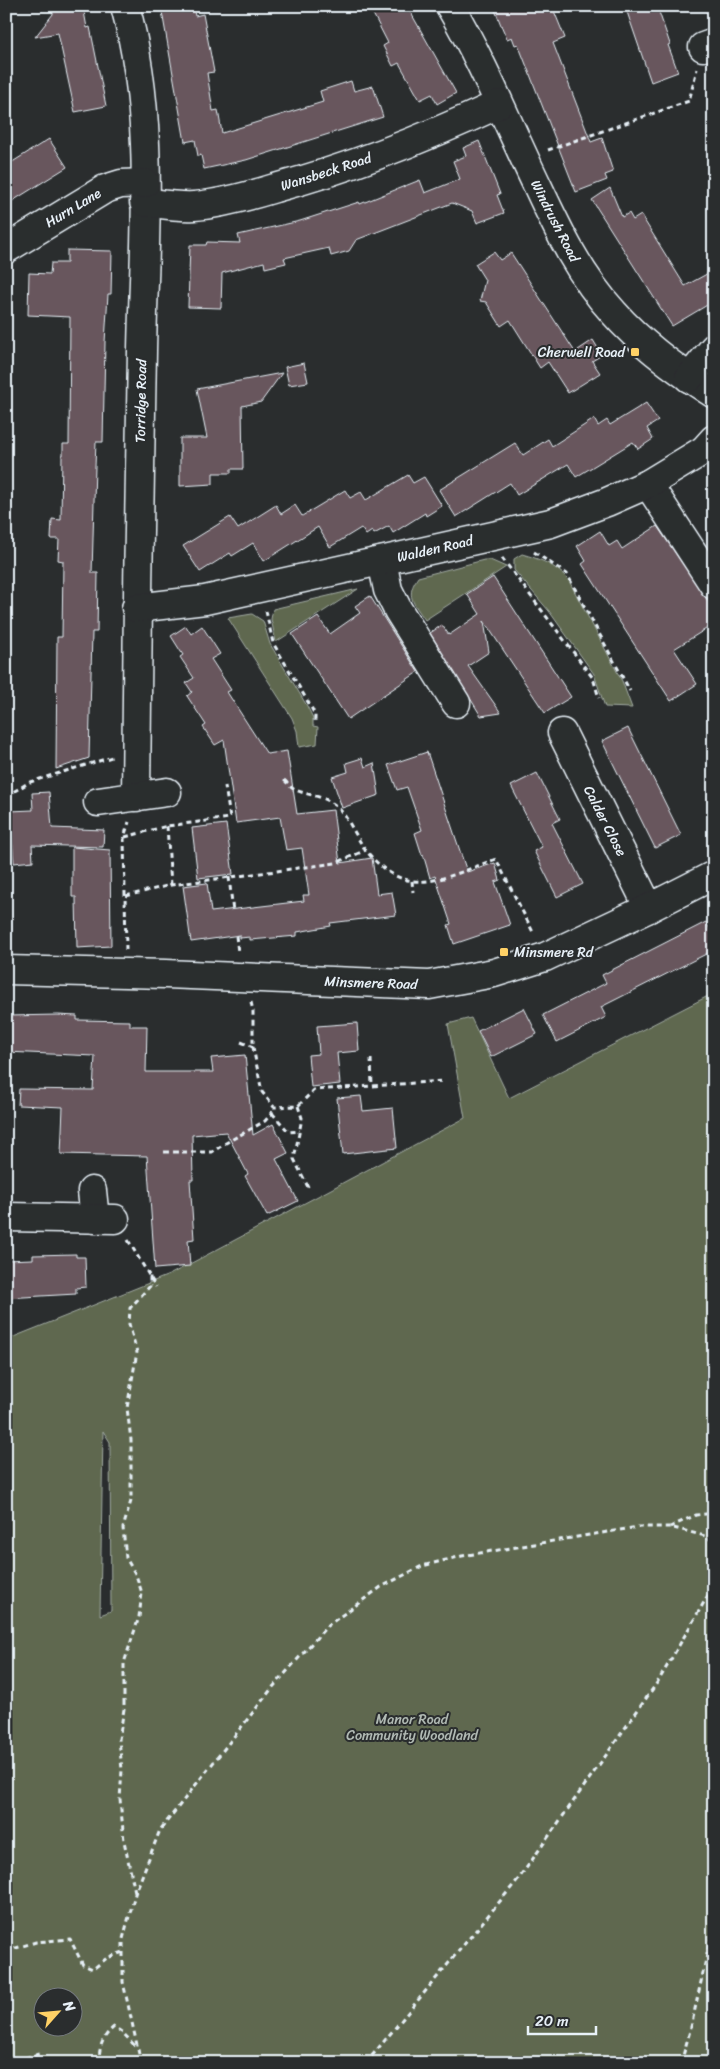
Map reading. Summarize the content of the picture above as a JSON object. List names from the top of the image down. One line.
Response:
{"streets":{"street":["Wansbeck Road","Hurn Lane","Windrush Road","Torridge Road","Walden Road","Calder Close","Minsmere Road"]},"crossings":[["Wansbeck Road","Hurn Lane"],["Wansbeck Road","Windrush Road"],["Wansbeck Road","Torridge Road"],["Hurn Lane","Torridge Road"],["Torridge Road","Walden Road"],["Calder Close","Minsmere Road"]],"parks":["Manor Road Community Woodland"],"places":{"transit":["Cherwell Road","Minsmere Rd"]},"scale_bar":"20 m","north":"top right"}
